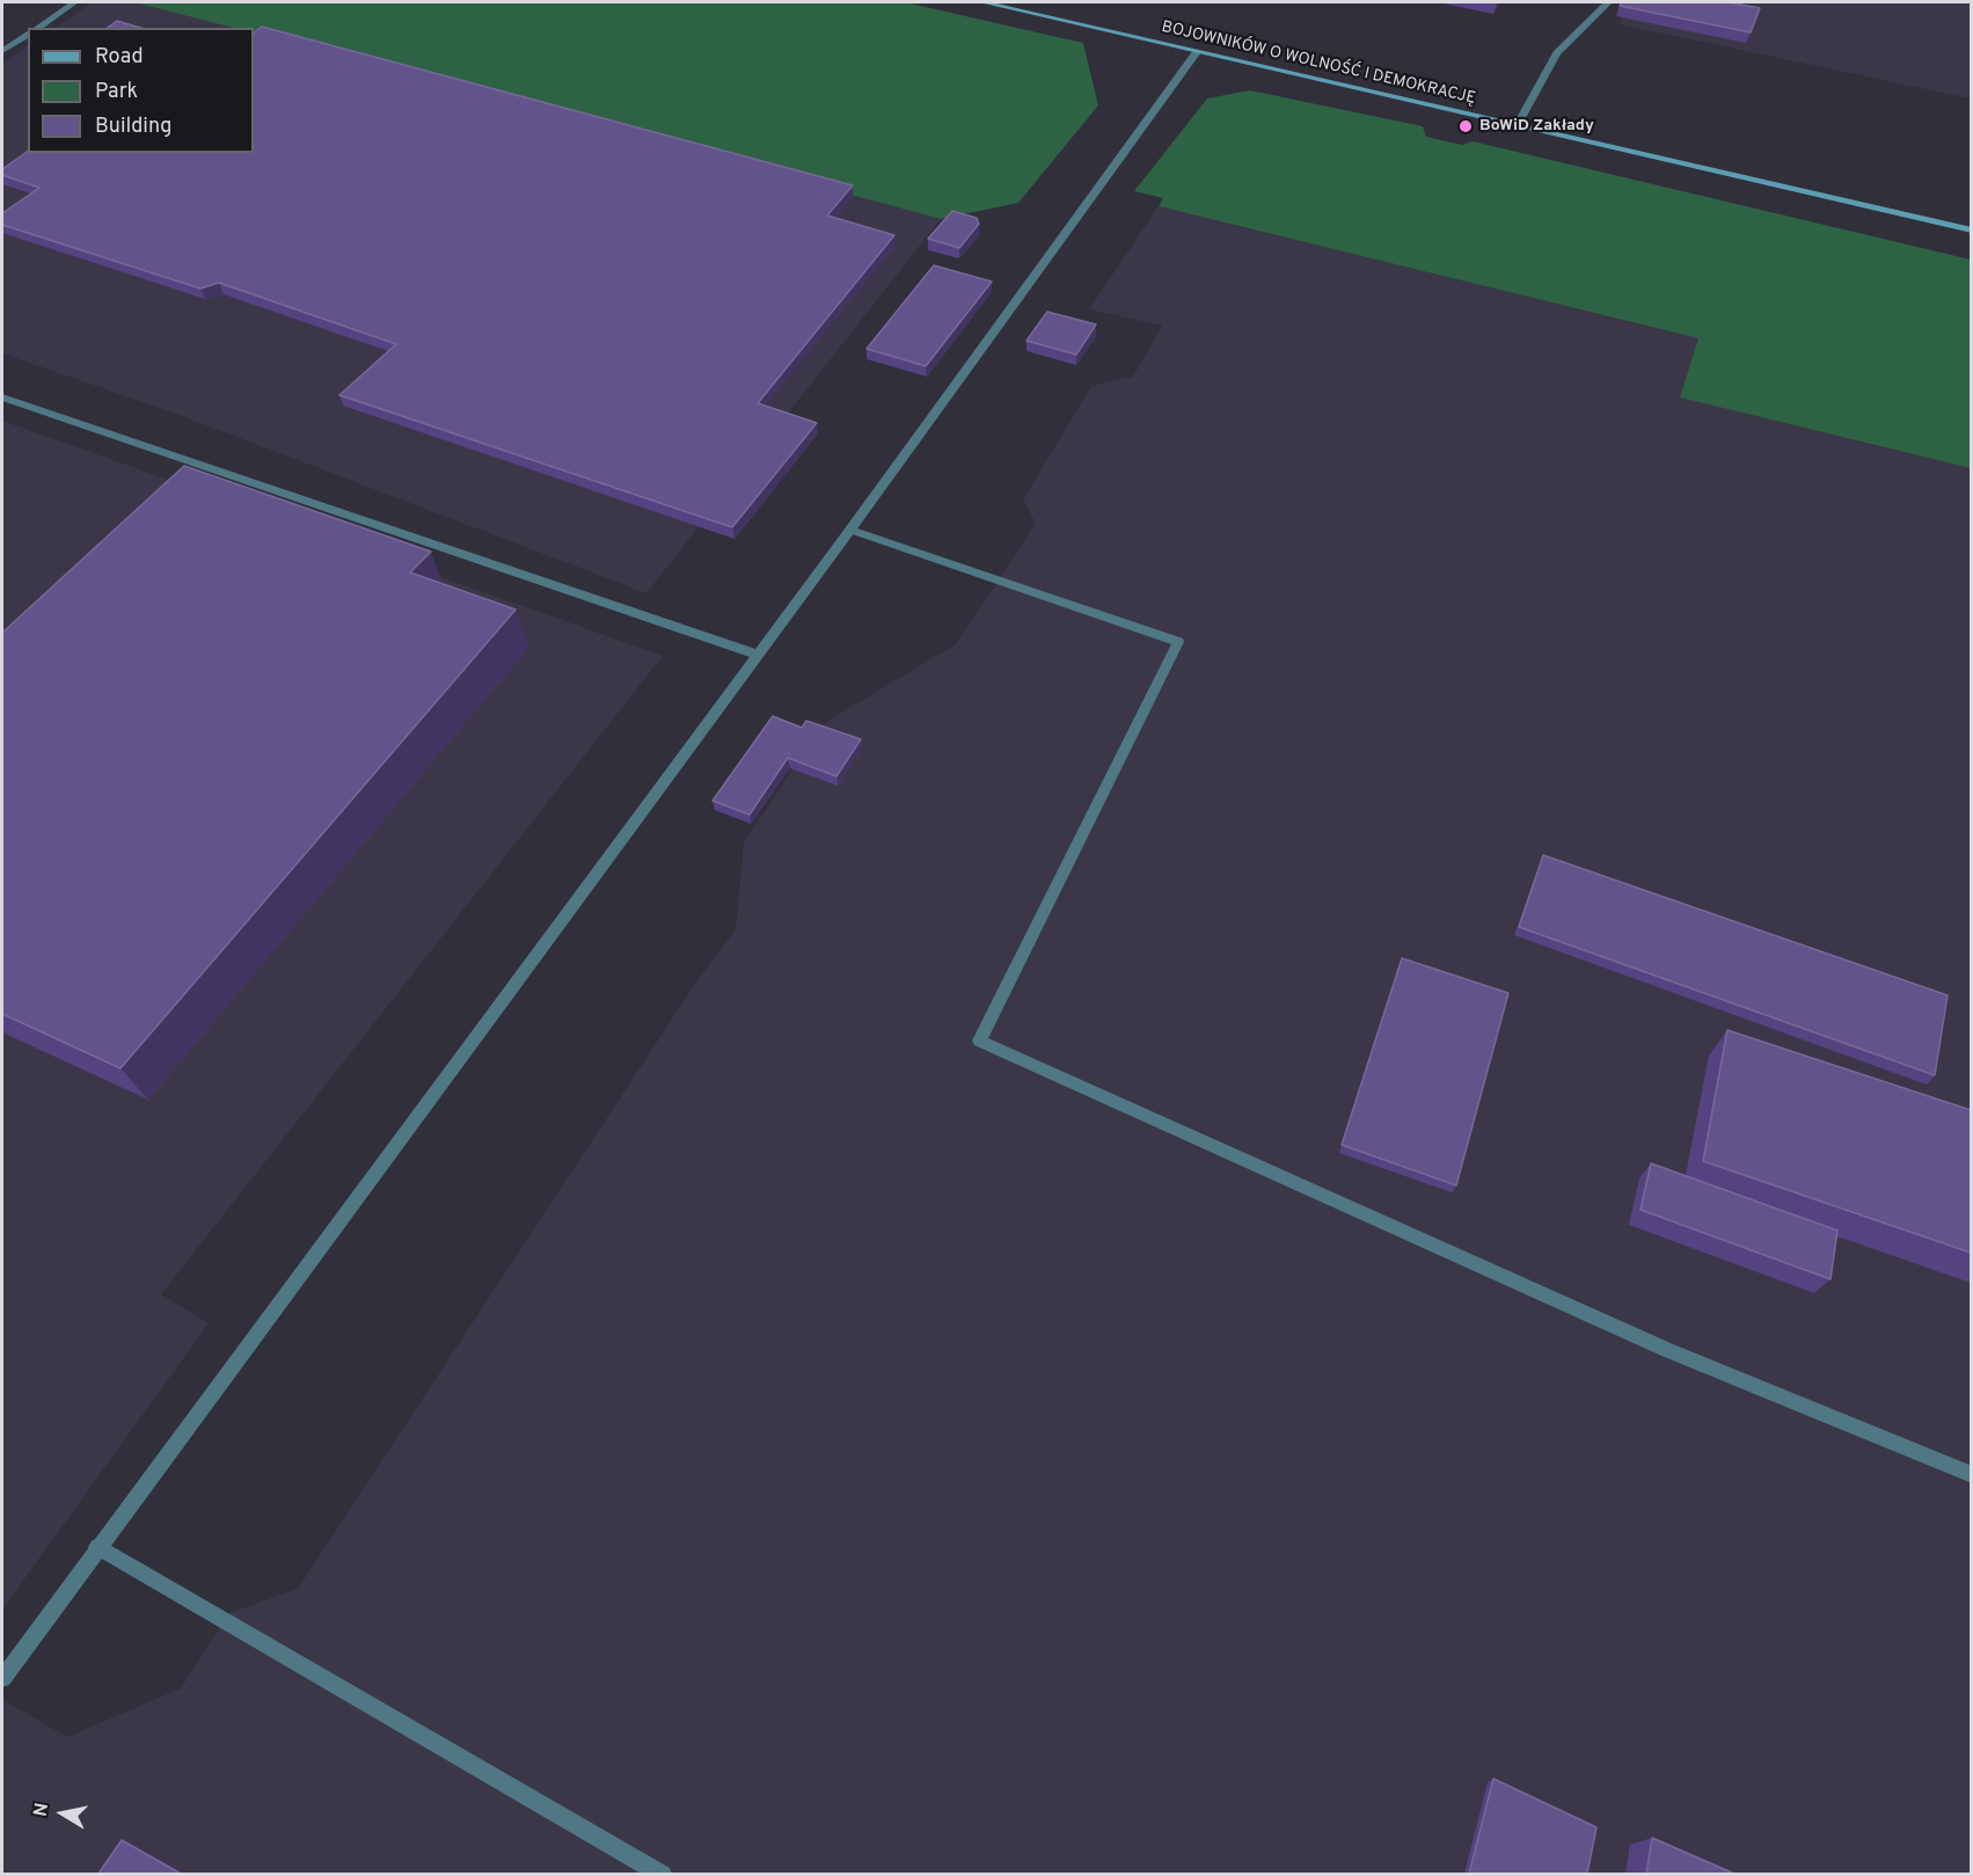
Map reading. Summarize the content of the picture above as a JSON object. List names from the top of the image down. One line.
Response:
{"streets":{"main road":["BOJOWNIKÓW O WOLNOŚĆ I DEMOKRACJĘ"]},"places":["BoWiD Zakłady"],"legend":["Road","Park","Building"],"north":"left"}
